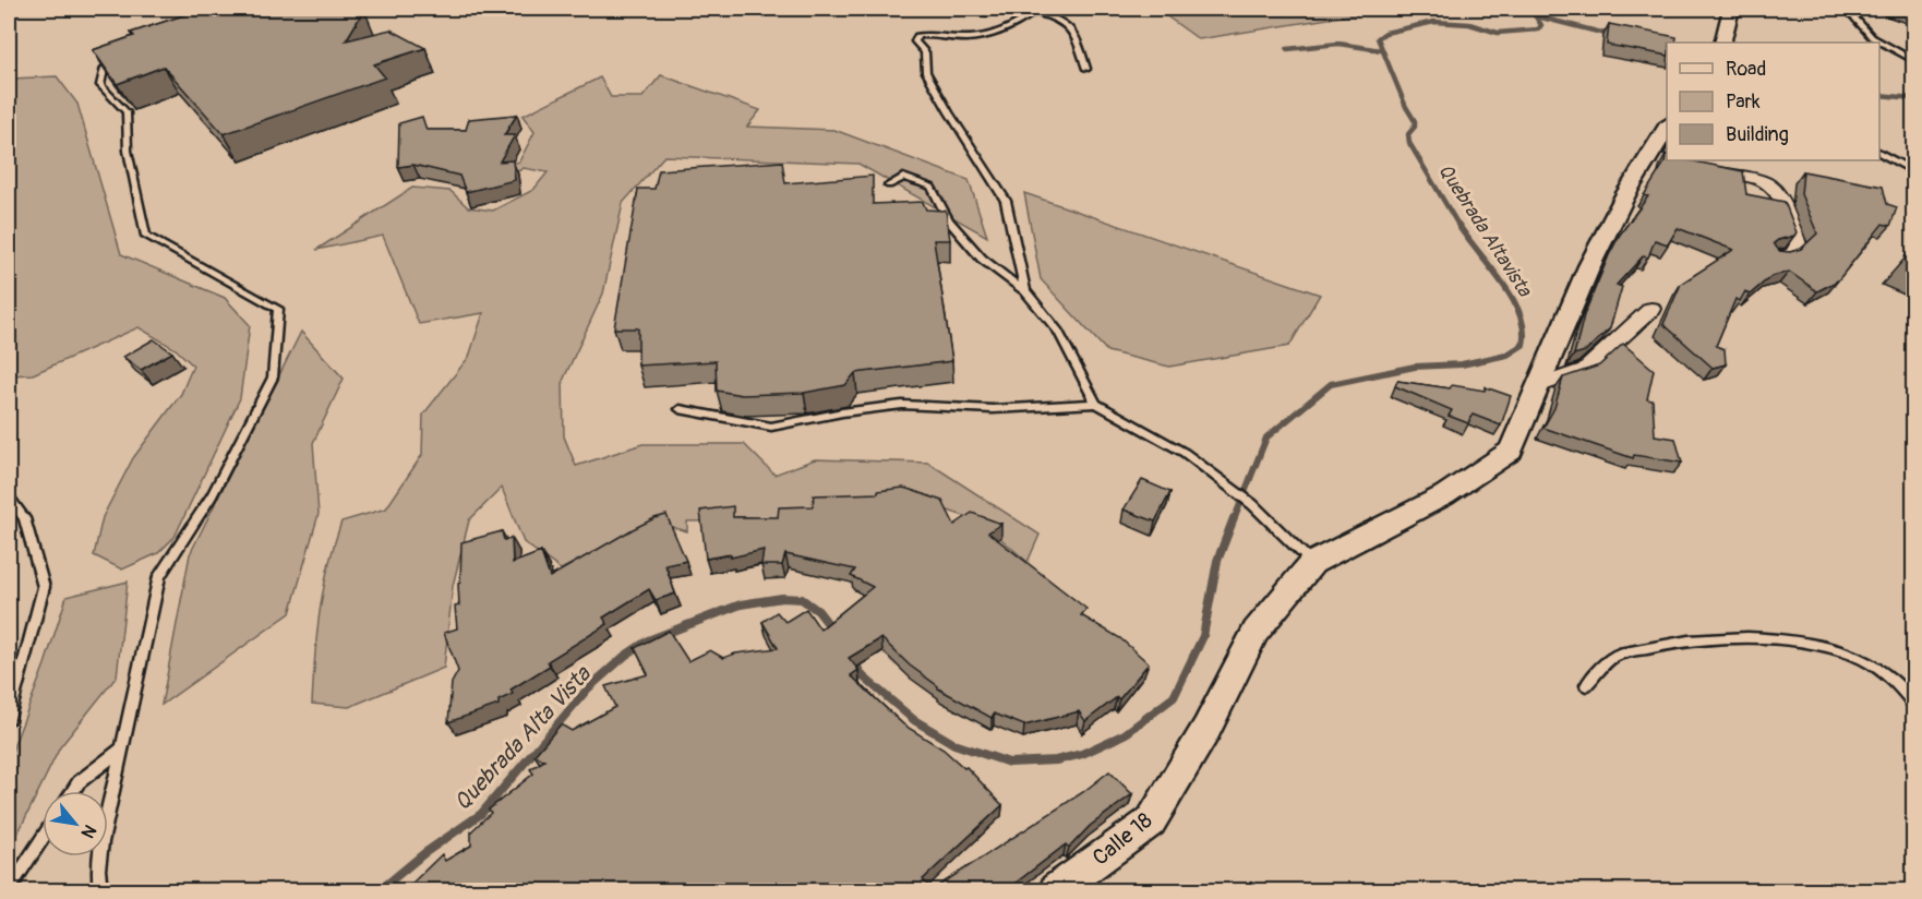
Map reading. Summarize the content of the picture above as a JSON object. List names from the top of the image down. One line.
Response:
{"streets":{"street":["Calle 18"]},"water":["Quebrada Altavista","Quebrada Alta Vista"],"legend":["Road","Park","Building"],"north":"bottom right"}
